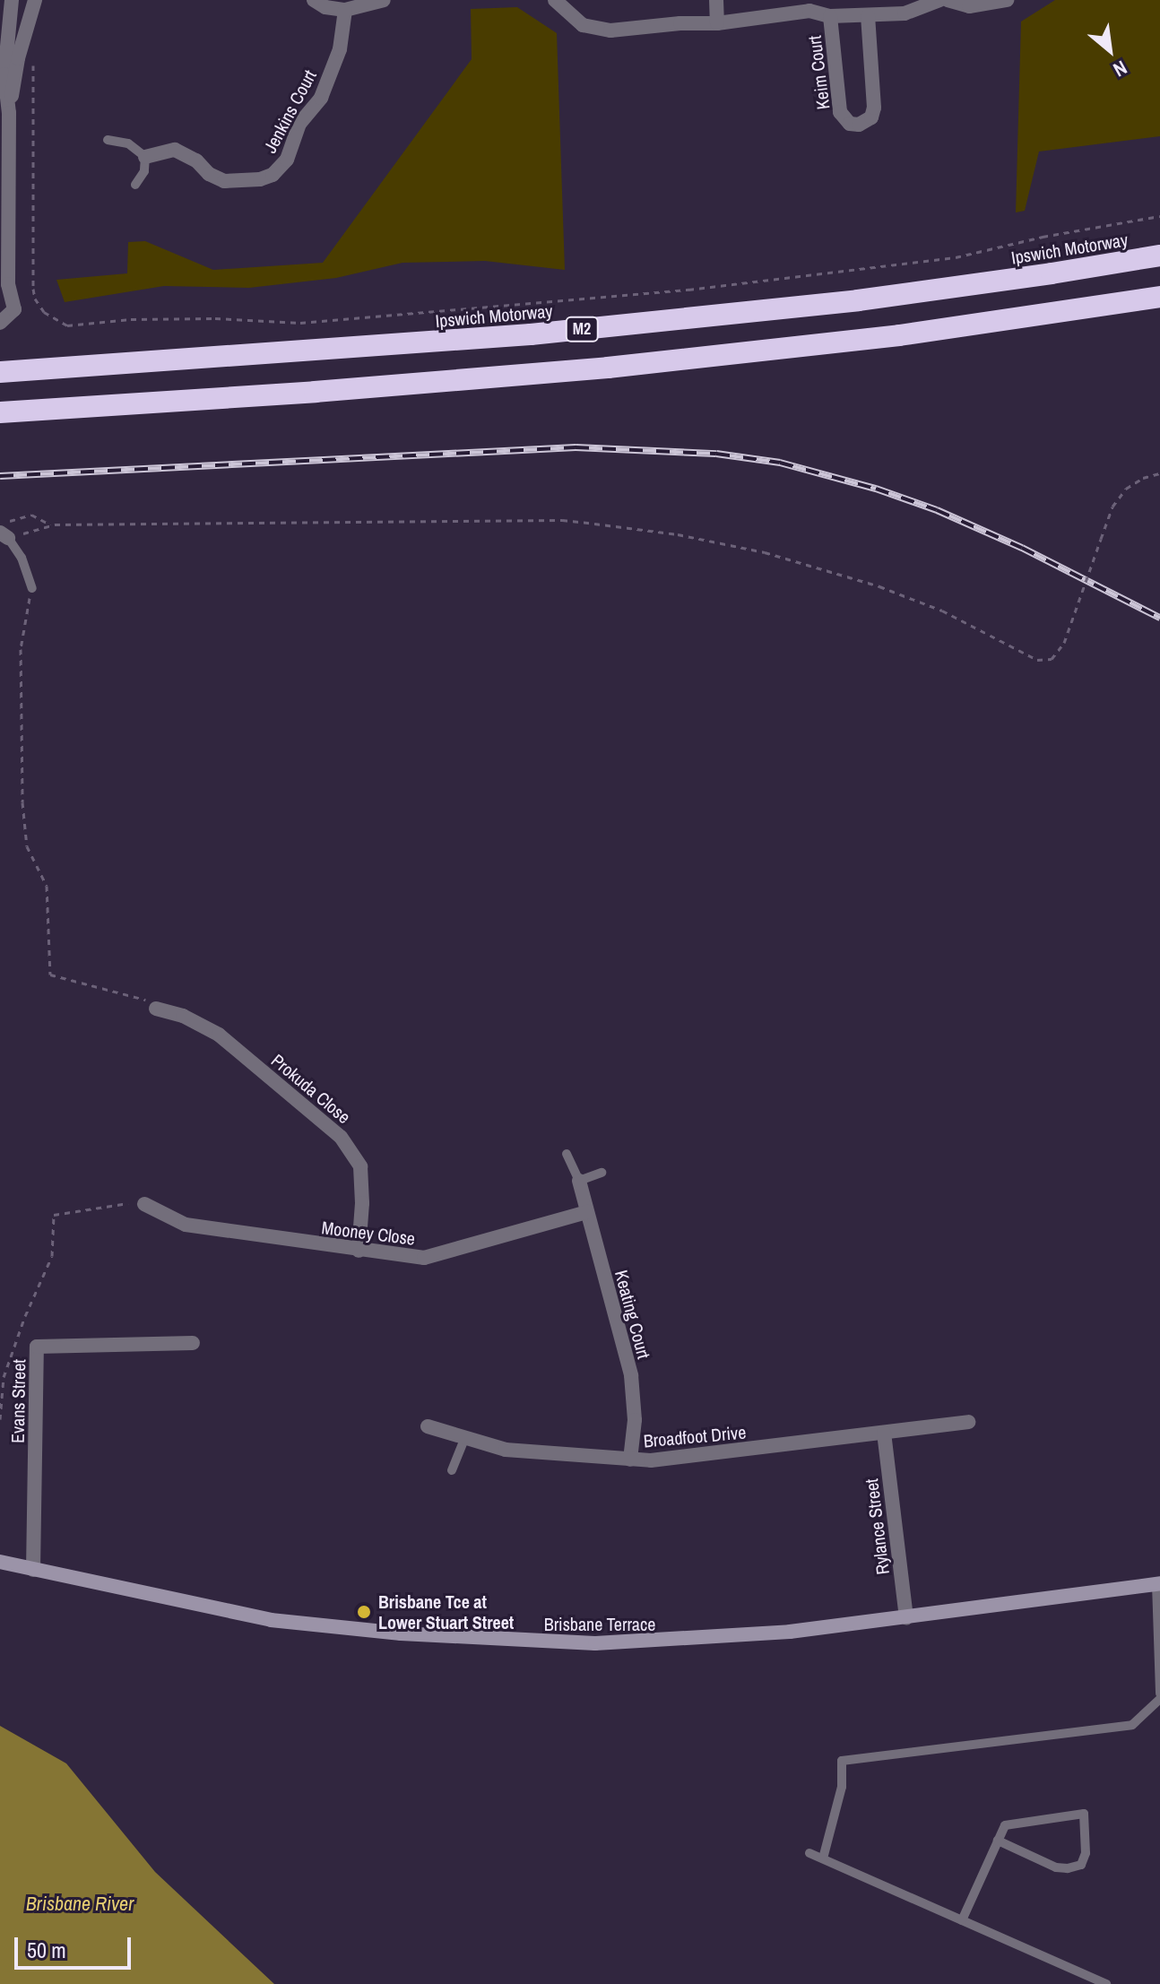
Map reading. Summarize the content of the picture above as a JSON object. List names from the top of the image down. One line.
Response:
{"streets":{"highway":["Ipswich Motorway","M2"],"main road":["Brisbane Terrace"],"street":["Keim Court","Jenkins Court","Prokuda Close","Mooney Close","Keating Court","Evans Street","Broadfoot Drive","Rylance Street"]},"crossings":[["Prokuda Close","Mooney Close"],["Mooney Close","Keating Court"],["Keating Court","Broadfoot Drive"],["Evans Street","Brisbane Terrace"],["Broadfoot Drive","Rylance Street"],["Rylance Street","Brisbane Terrace"]],"water":["Brisbane River"],"places":["Brisbane Tce at Lower Stuart Street"],"scale_bar":"50 m","north":"bottom right"}
